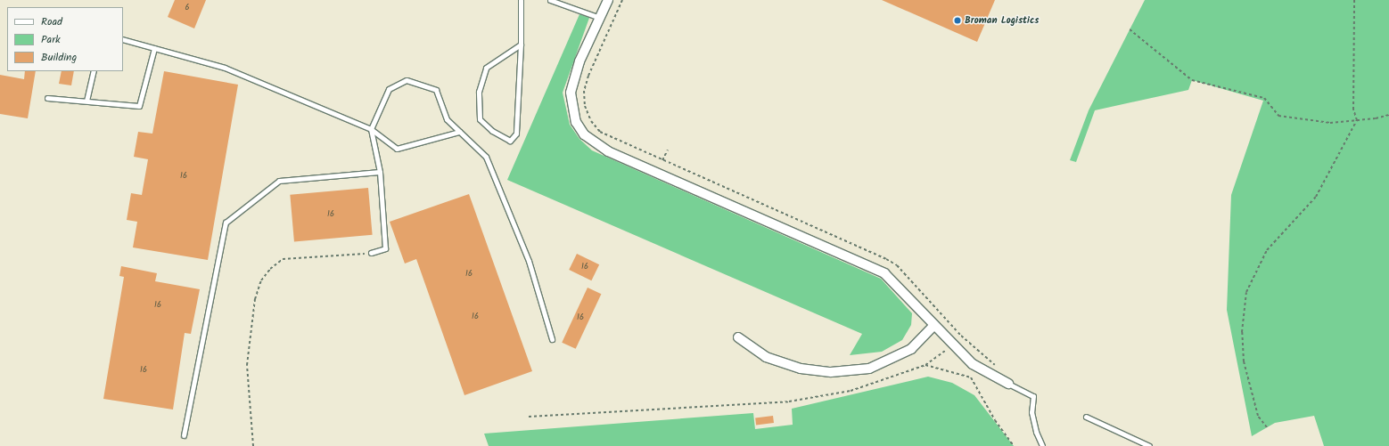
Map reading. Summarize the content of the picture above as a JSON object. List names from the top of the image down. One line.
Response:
{"places":["Broman Logistics"],"house_numbers":["6","16","16","16","16","16","16","16","16"],"legend":["Road","Park","Building"]}
